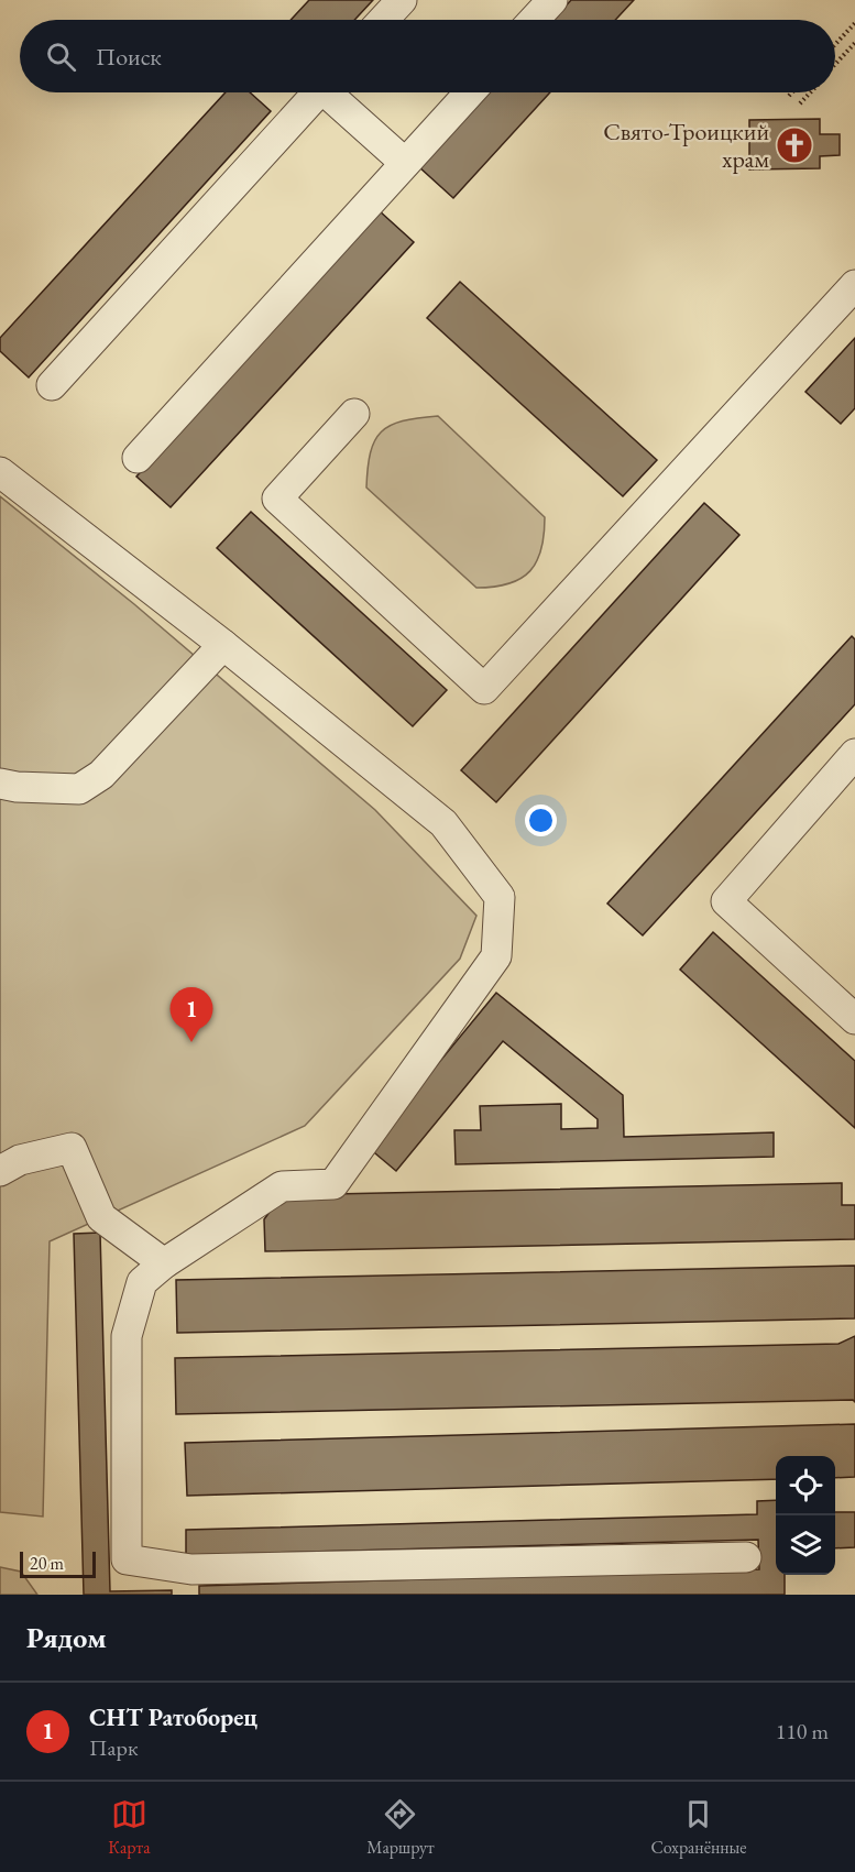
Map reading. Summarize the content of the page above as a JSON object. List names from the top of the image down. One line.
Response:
{"places":{"church":["Свято-Троицкий храм"]},"scale_bar":"20 m","page":{"search":"Поиск","pins":"1","scale":"20 m","heading":"Рядом","list":[{"mark":"1","name":"СНТ Ратоборец","note":"Парк","value":"110 m"}],"nav":["Карта","Маршрут","Сохранённые"]}}
